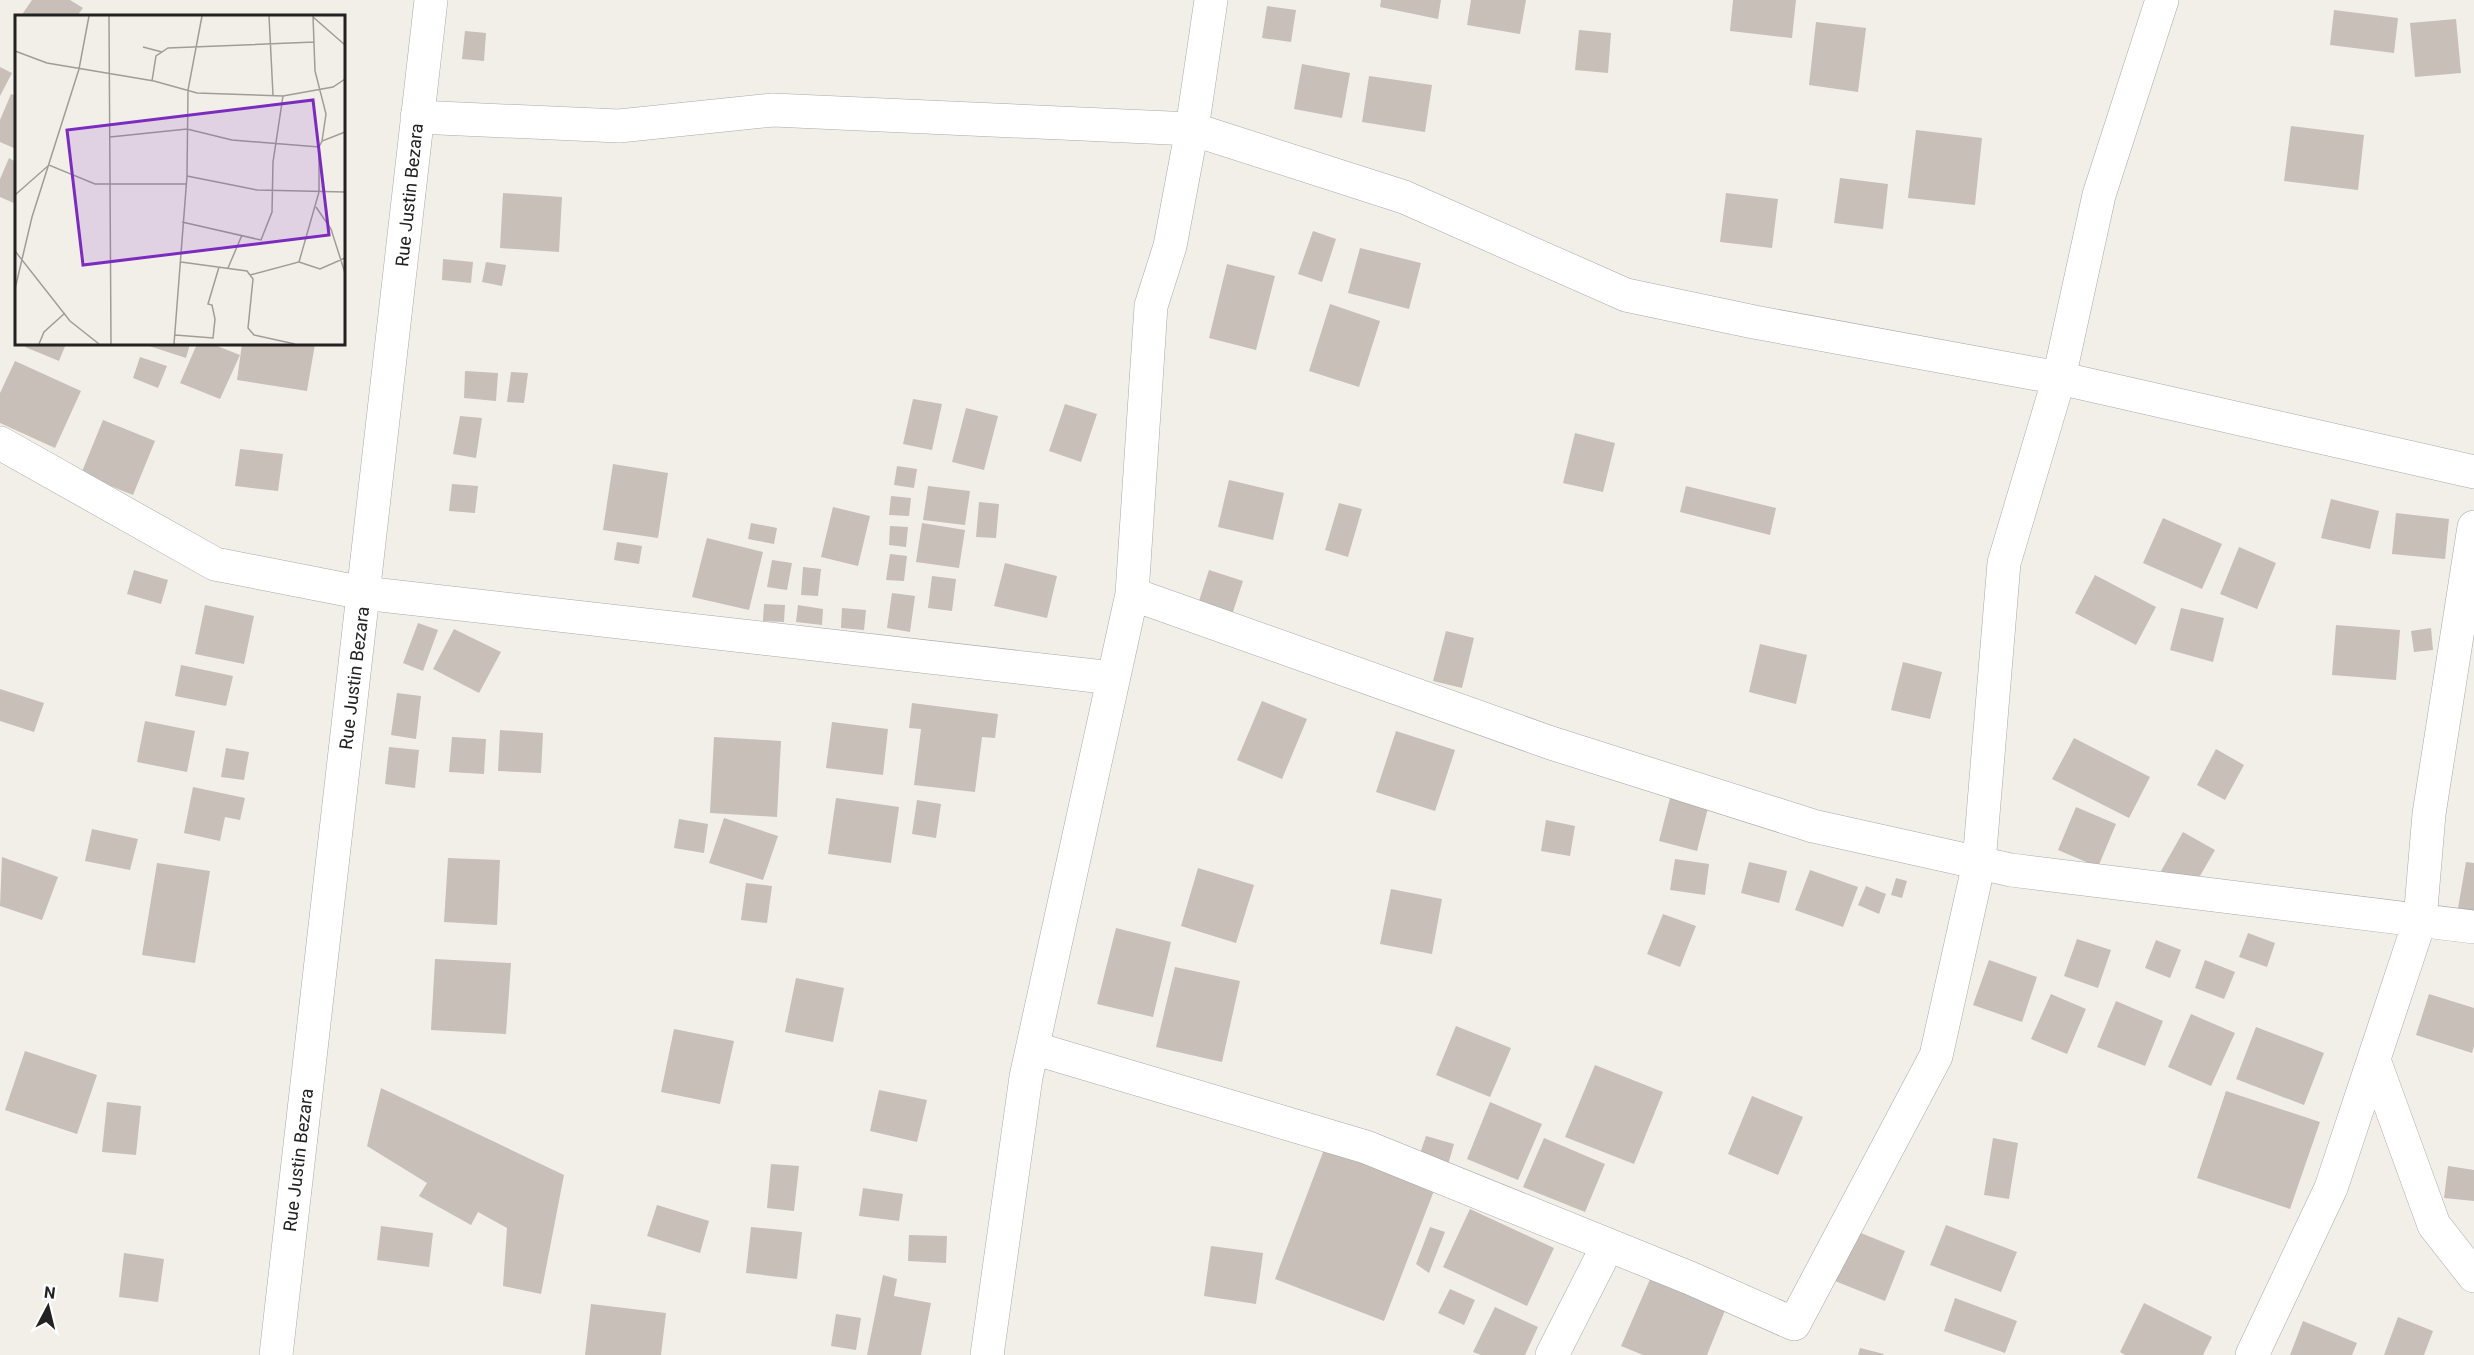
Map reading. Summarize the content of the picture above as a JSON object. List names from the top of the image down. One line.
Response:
{"streets":{"street":["Rue Justin Bezara"]},"north":"top"}
